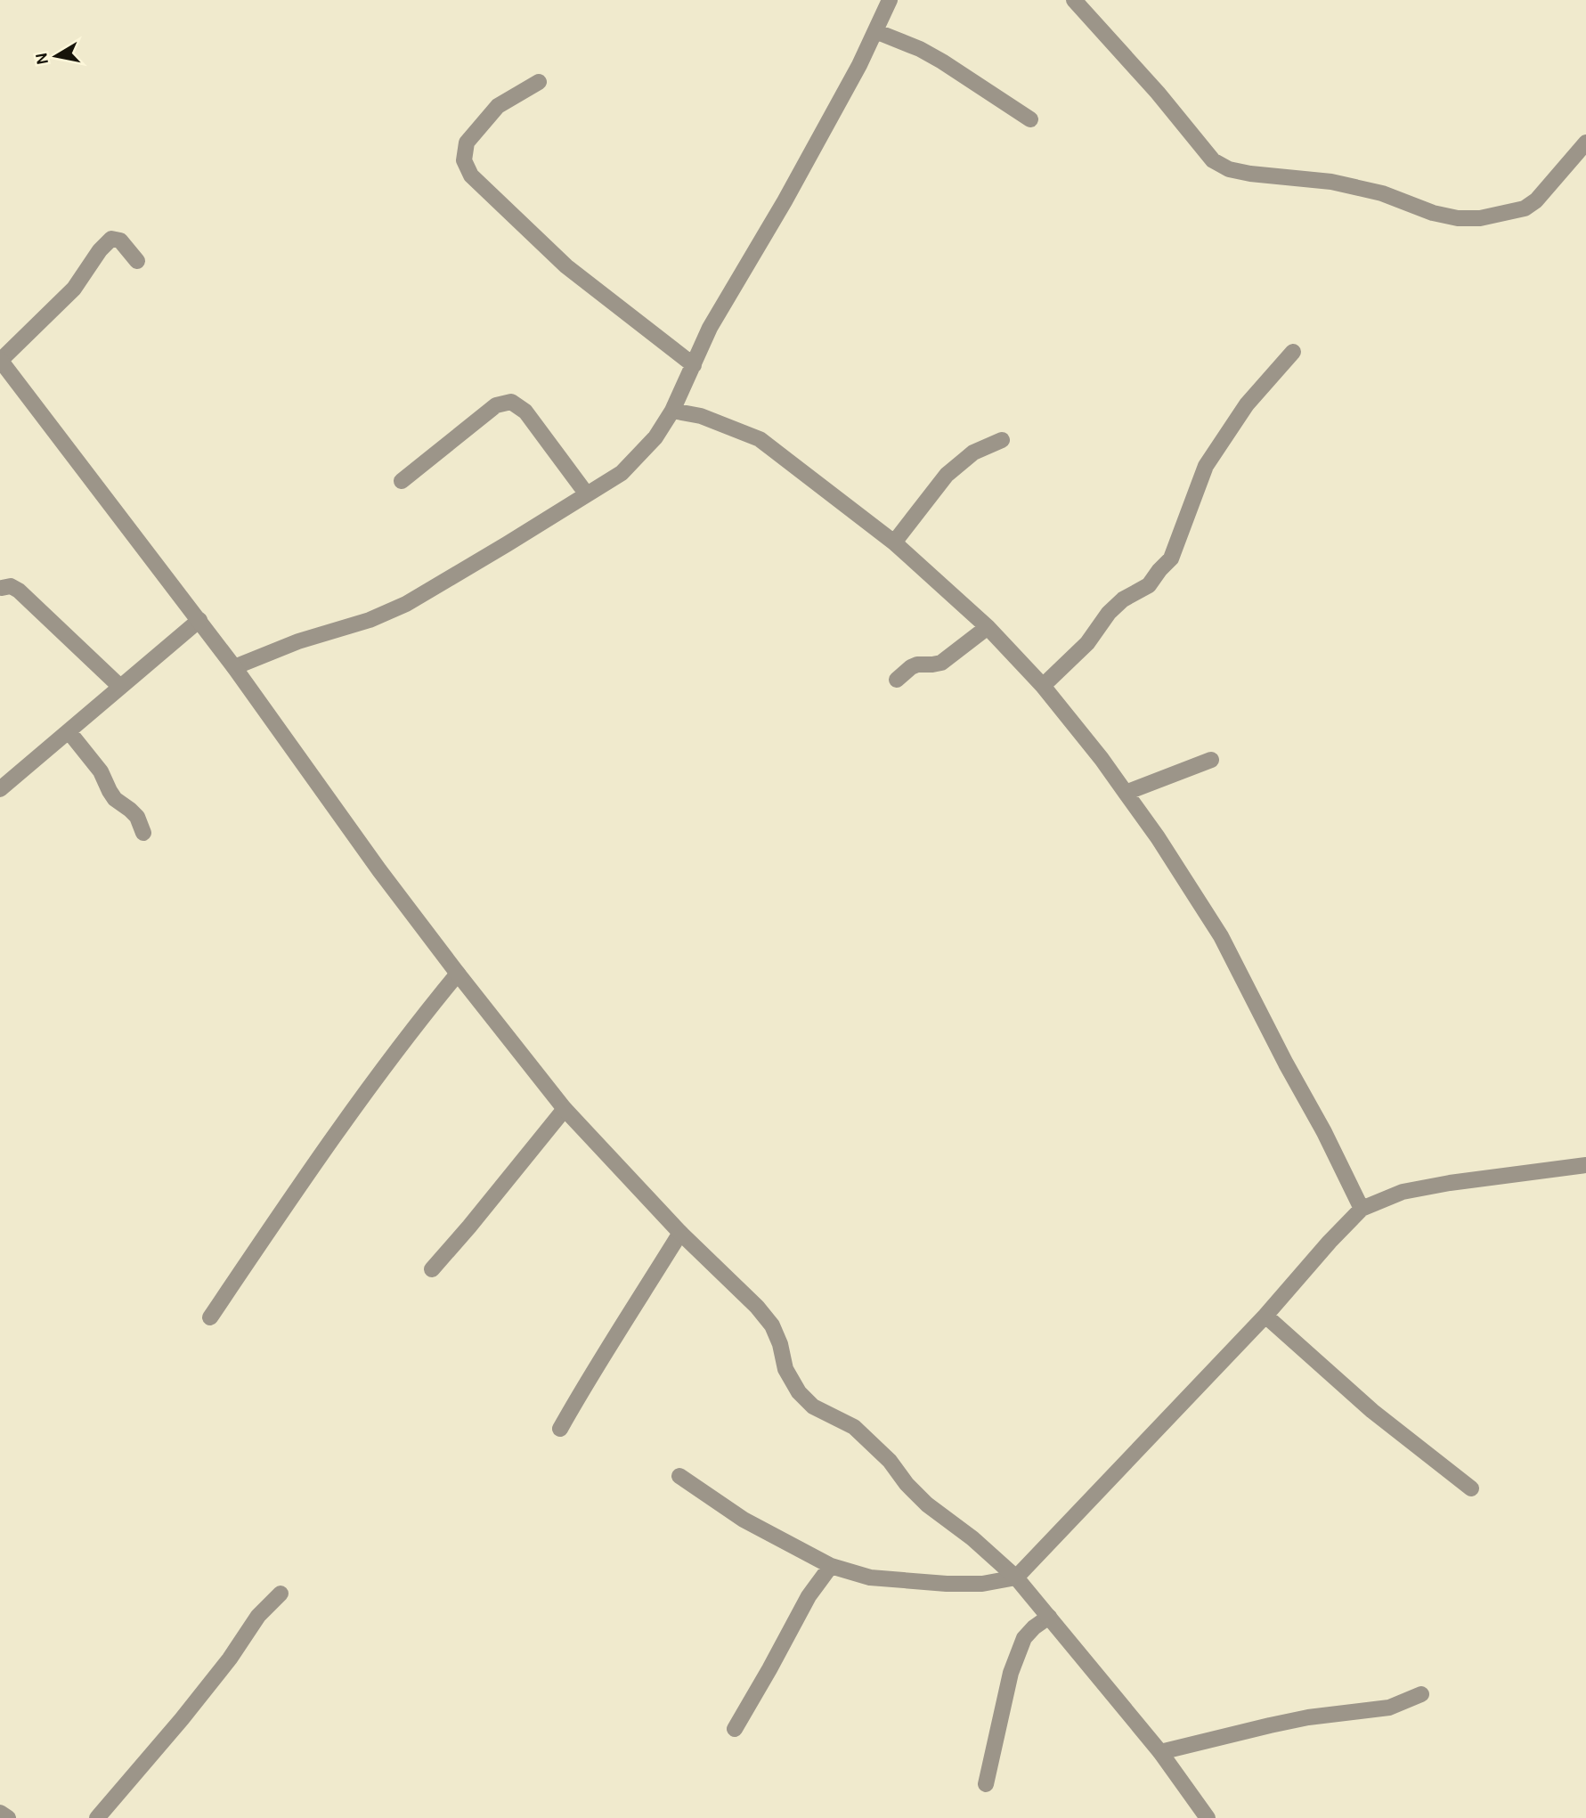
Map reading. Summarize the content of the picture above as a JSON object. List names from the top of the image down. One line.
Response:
{"north":"left"}
